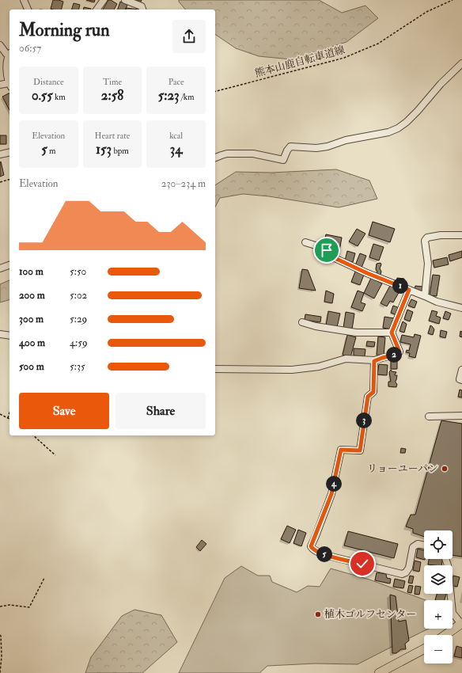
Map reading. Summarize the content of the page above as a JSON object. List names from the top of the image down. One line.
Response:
{"streets":{"path":["熊本山鹿自転車道線"]},"places":["リョーユーパン","植木ゴルフセンター"],"page":{"heading":["Morning run","06:57"],"stats":[["Distance","0.55 km"],["Time","2:58"],["Pace","5:23 /km"],["Elevation","5 m"],["Heart rate","153 bpm"],["kcal","34"]],"chart":["Elevation","230–234 m"],"list":[{"name":"100 m","note":"5:50"},{"name":"200 m","note":"5:02"},{"name":"300 m","note":"5:29"},{"name":"400 m","note":"4:59"},{"name":"500 m","note":"5:35"}],"pins":["1","2","3","4","5"],"buttons":["Save","Share"],"map_buttons":["+","−"]}}
